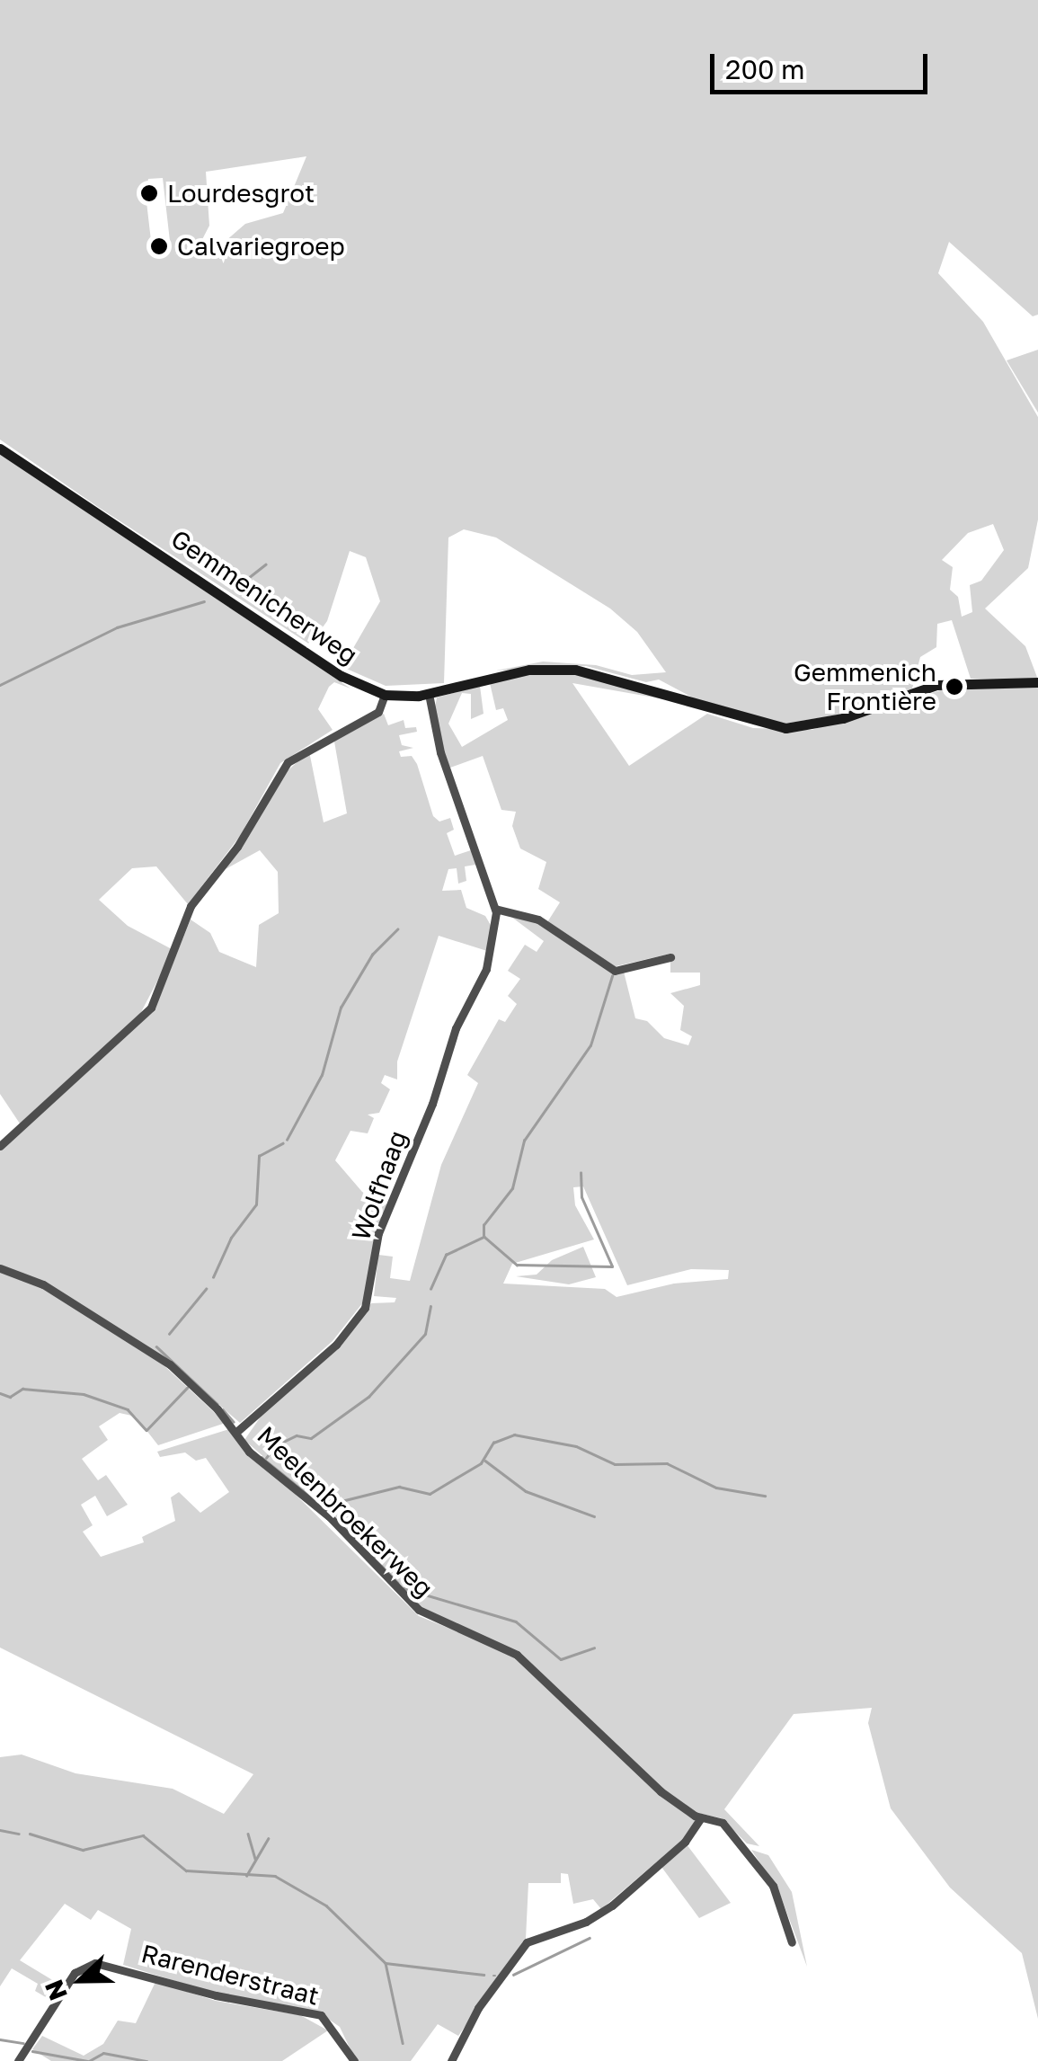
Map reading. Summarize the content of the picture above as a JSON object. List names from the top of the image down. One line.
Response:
{"streets":{"main road":["Gemmenicherweg"],"street":["Wolfhaag","Meelenbroekerweg","Rarenderstraat"]},"crossings":[["Gemmenicherweg","Wolfhaag"],["Wolfhaag","Meelenbroekerweg"]],"places":["Lourdesgrot","Calvariegroep","Gemmenich Frontière"],"scale_bar":"200 m","north":"left"}
